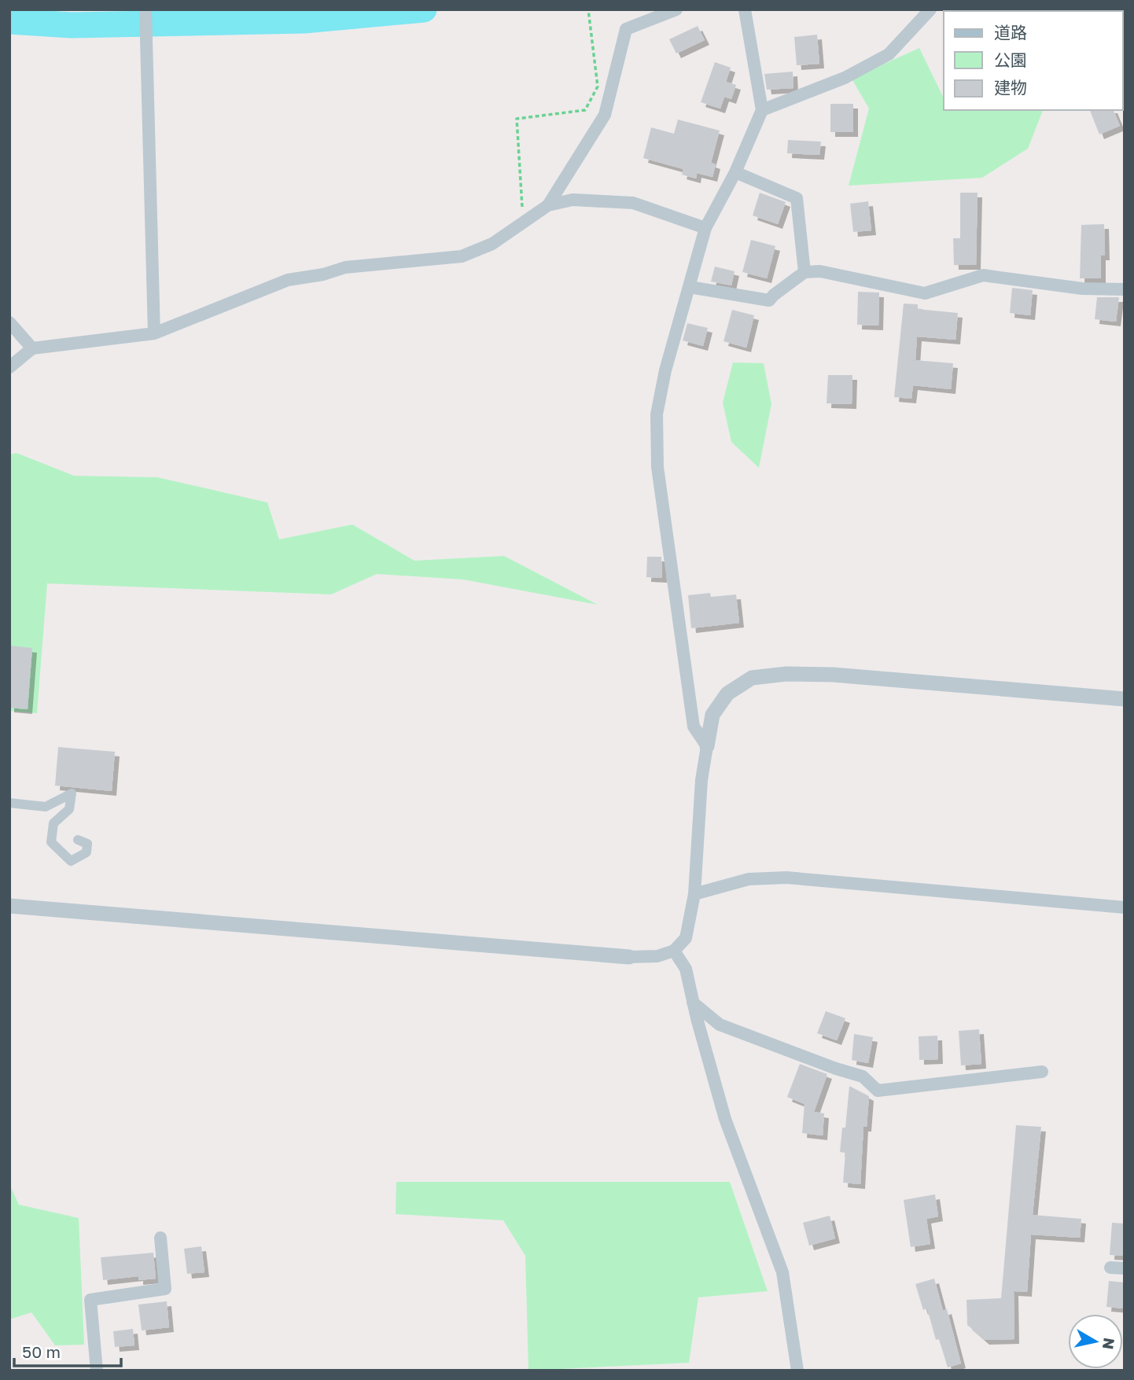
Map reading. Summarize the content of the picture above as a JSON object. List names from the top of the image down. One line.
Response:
{"legend":["道路","公園","建物"],"scale_bar":"50 m","north":"right"}
